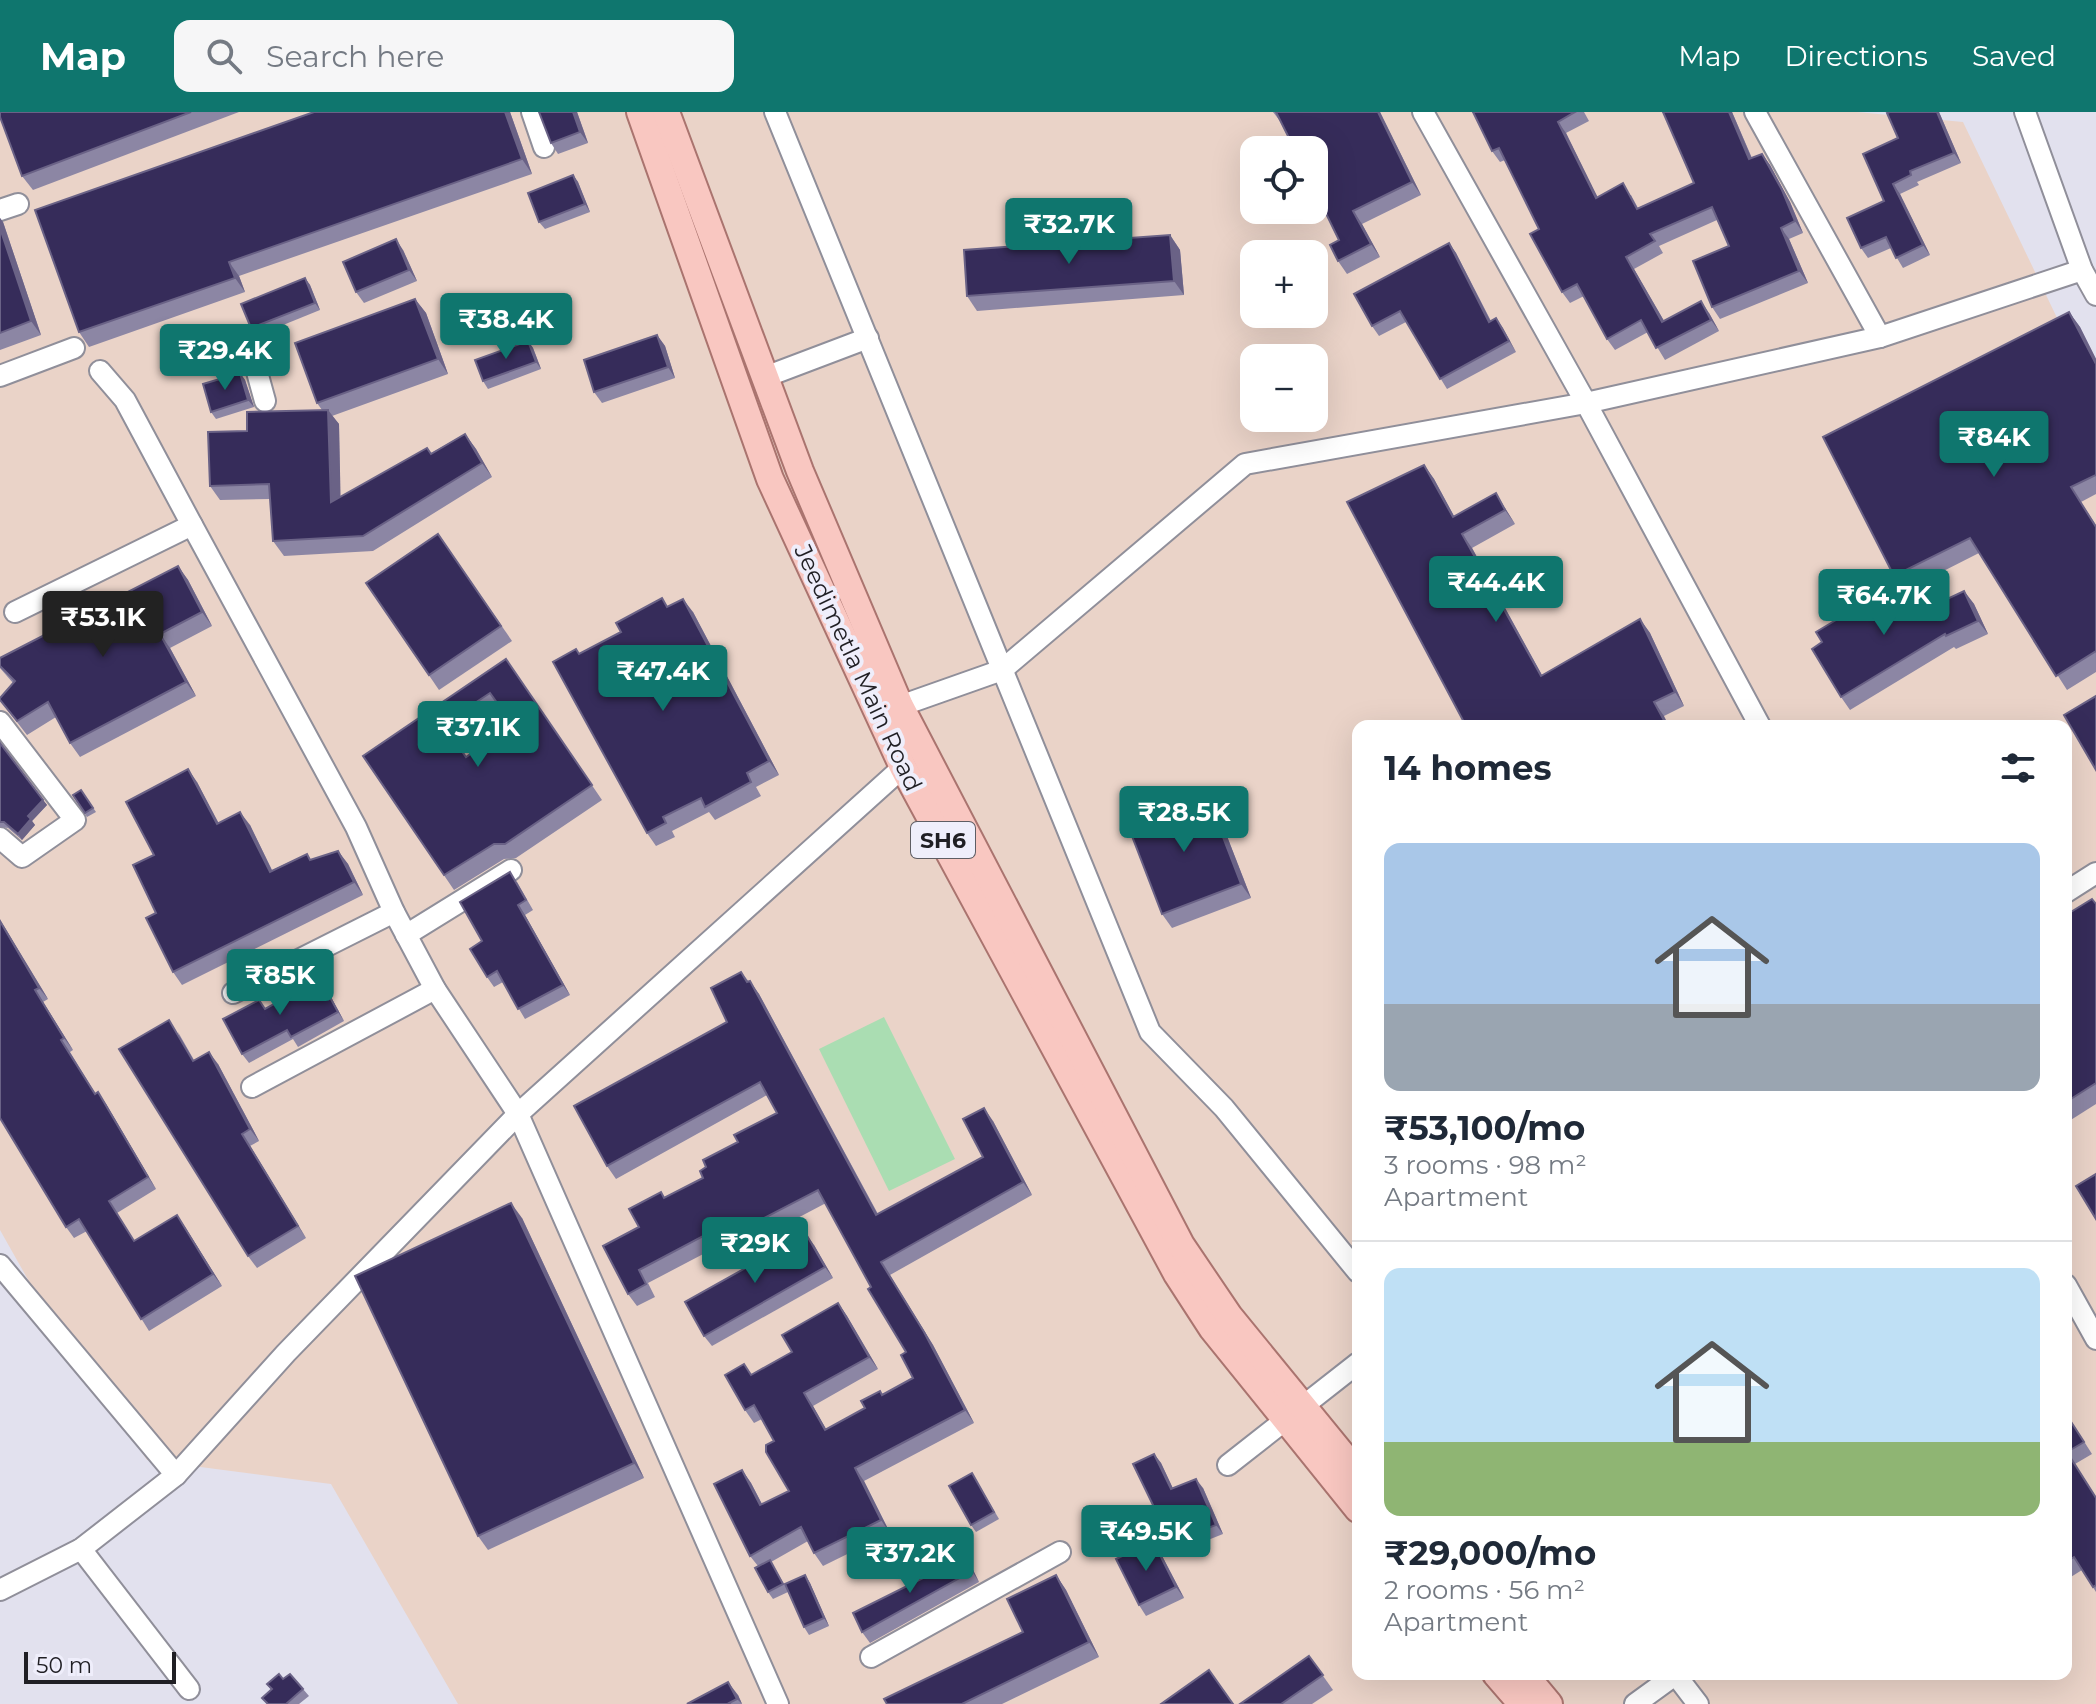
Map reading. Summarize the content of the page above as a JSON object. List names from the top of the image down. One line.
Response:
{"streets":{"main road":["Jeedimetla Main Road","SH6"]},"scale_bar":"50 m","page":{"header":"Map","search":"Search here","nav":["Map","Directions","Saved"],"map_buttons":["+","−"],"price":["₹32.7K","₹38.4K","₹29.4K","₹84K","₹44.4K","₹64.7K","₹53.1K","₹47.4K","₹37.1K","₹28.5K","₹85K","₹29K","₹49.5K","₹37.2K"],"heading":"14 homes","list":[{"name":"₹53,100/mo","note":"3 rooms · 98 m² · Apartment"},{"name":"₹29,000/mo","note":"2 rooms · 56 m² · Apartment"}],"scale":"50 m"}}
